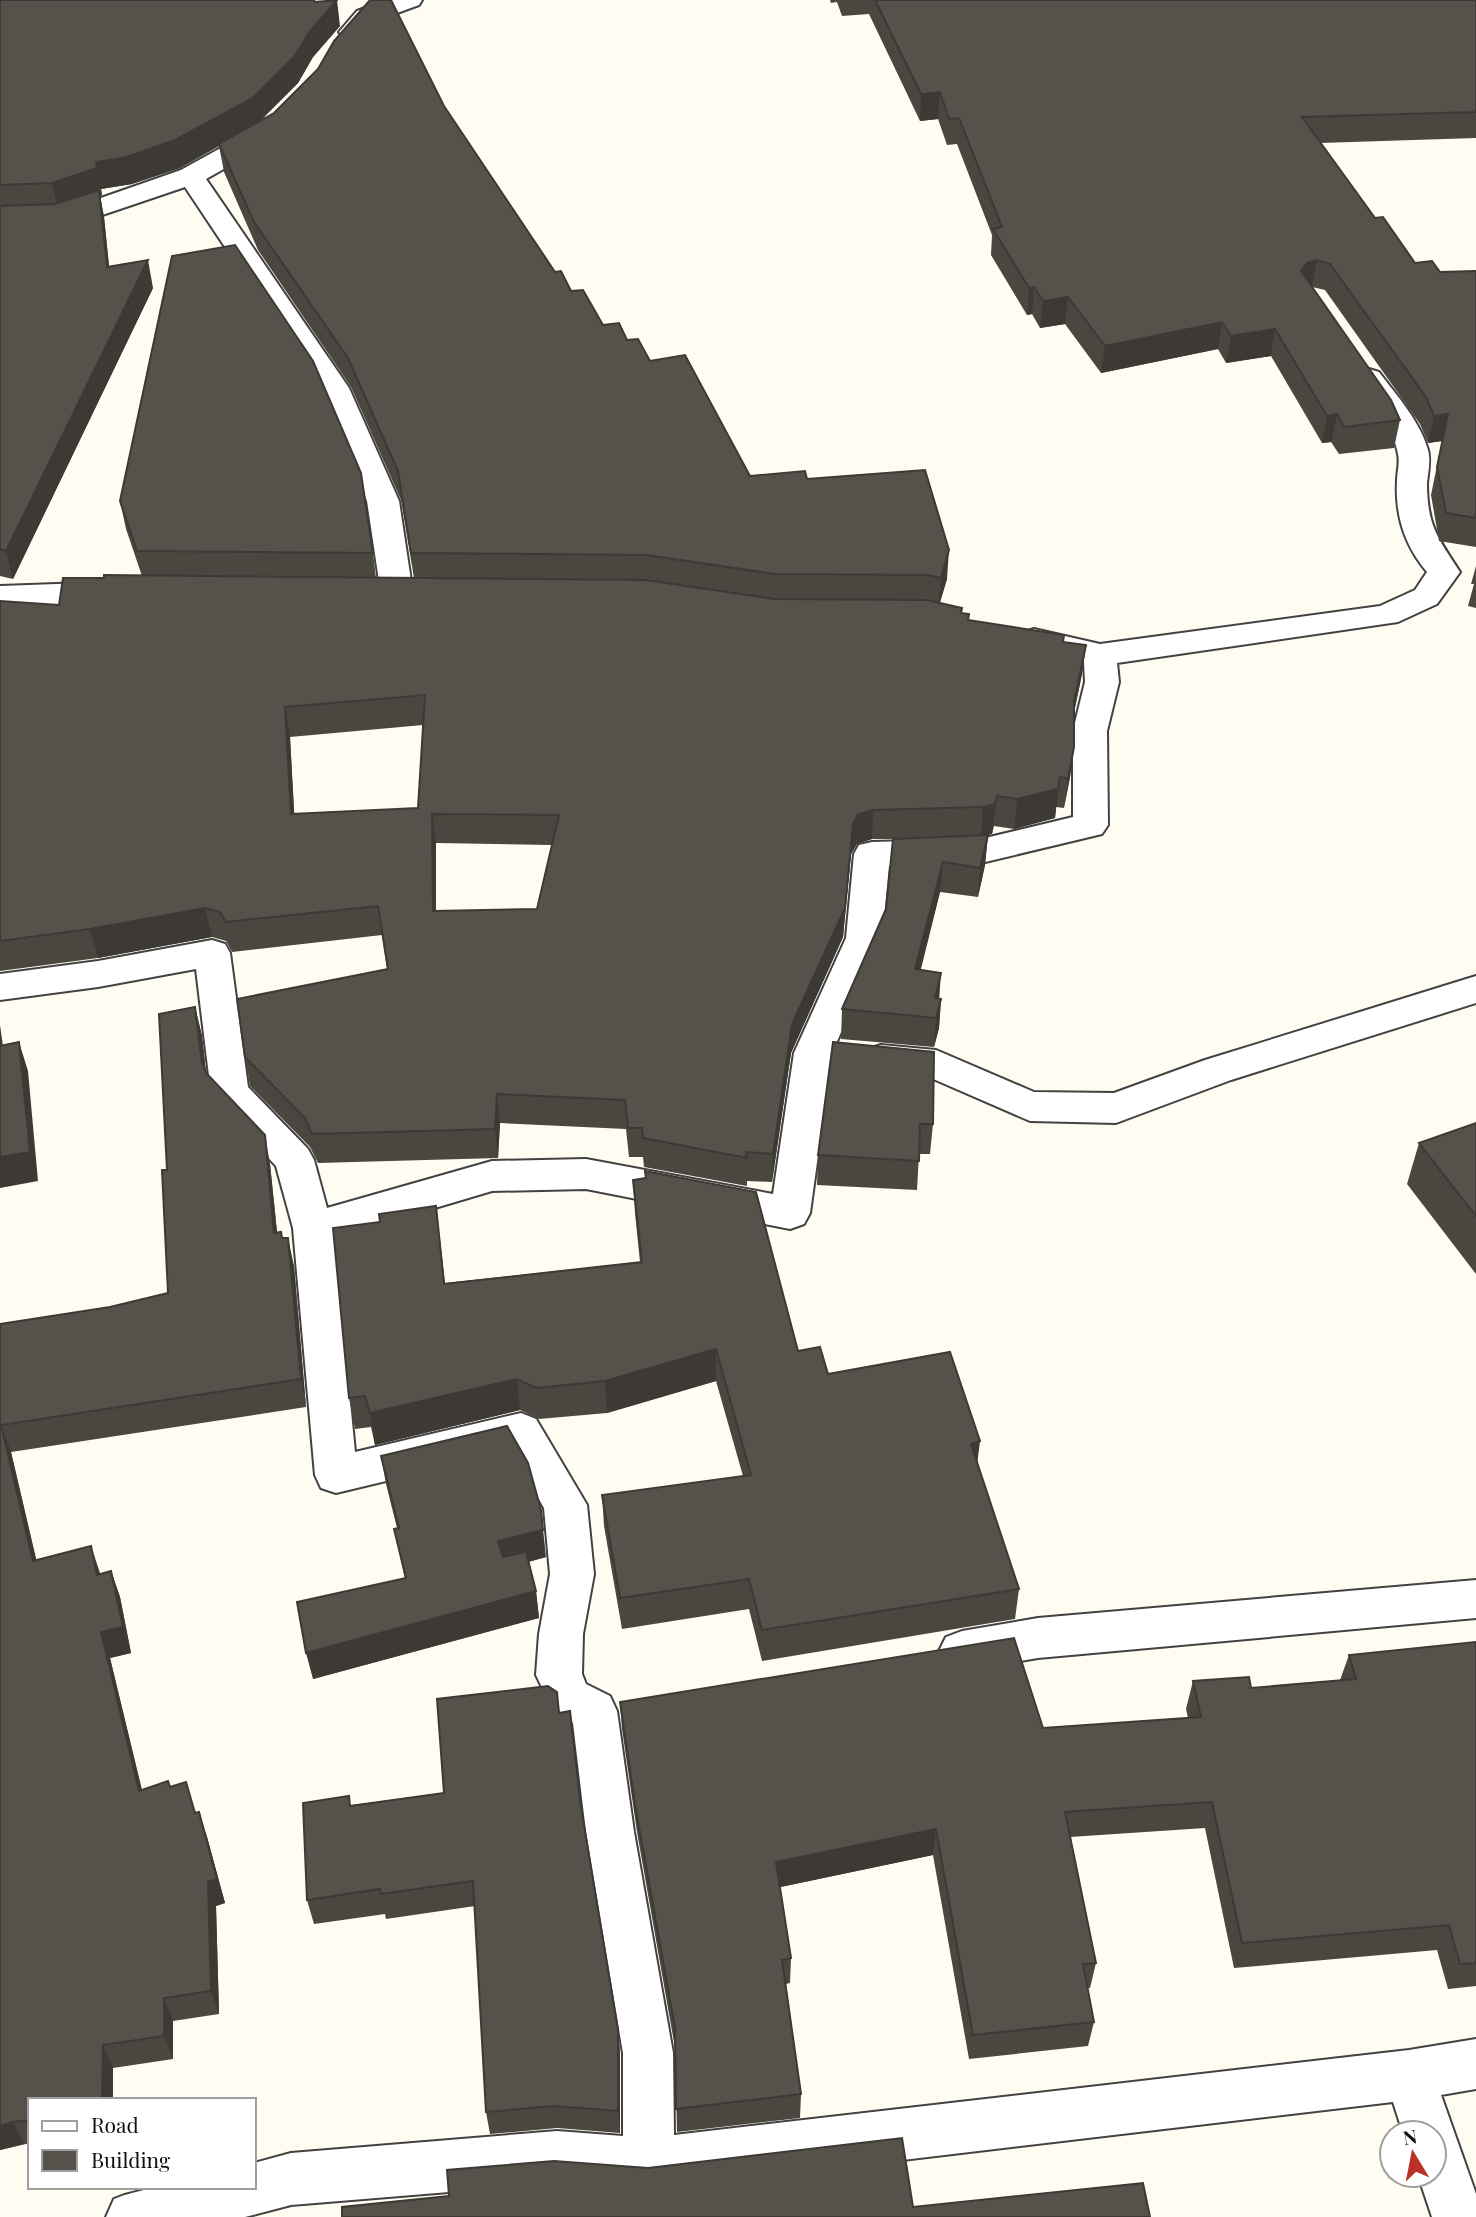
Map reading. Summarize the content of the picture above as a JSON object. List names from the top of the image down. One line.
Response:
{"legend":["Road","Building"],"north":"top"}
